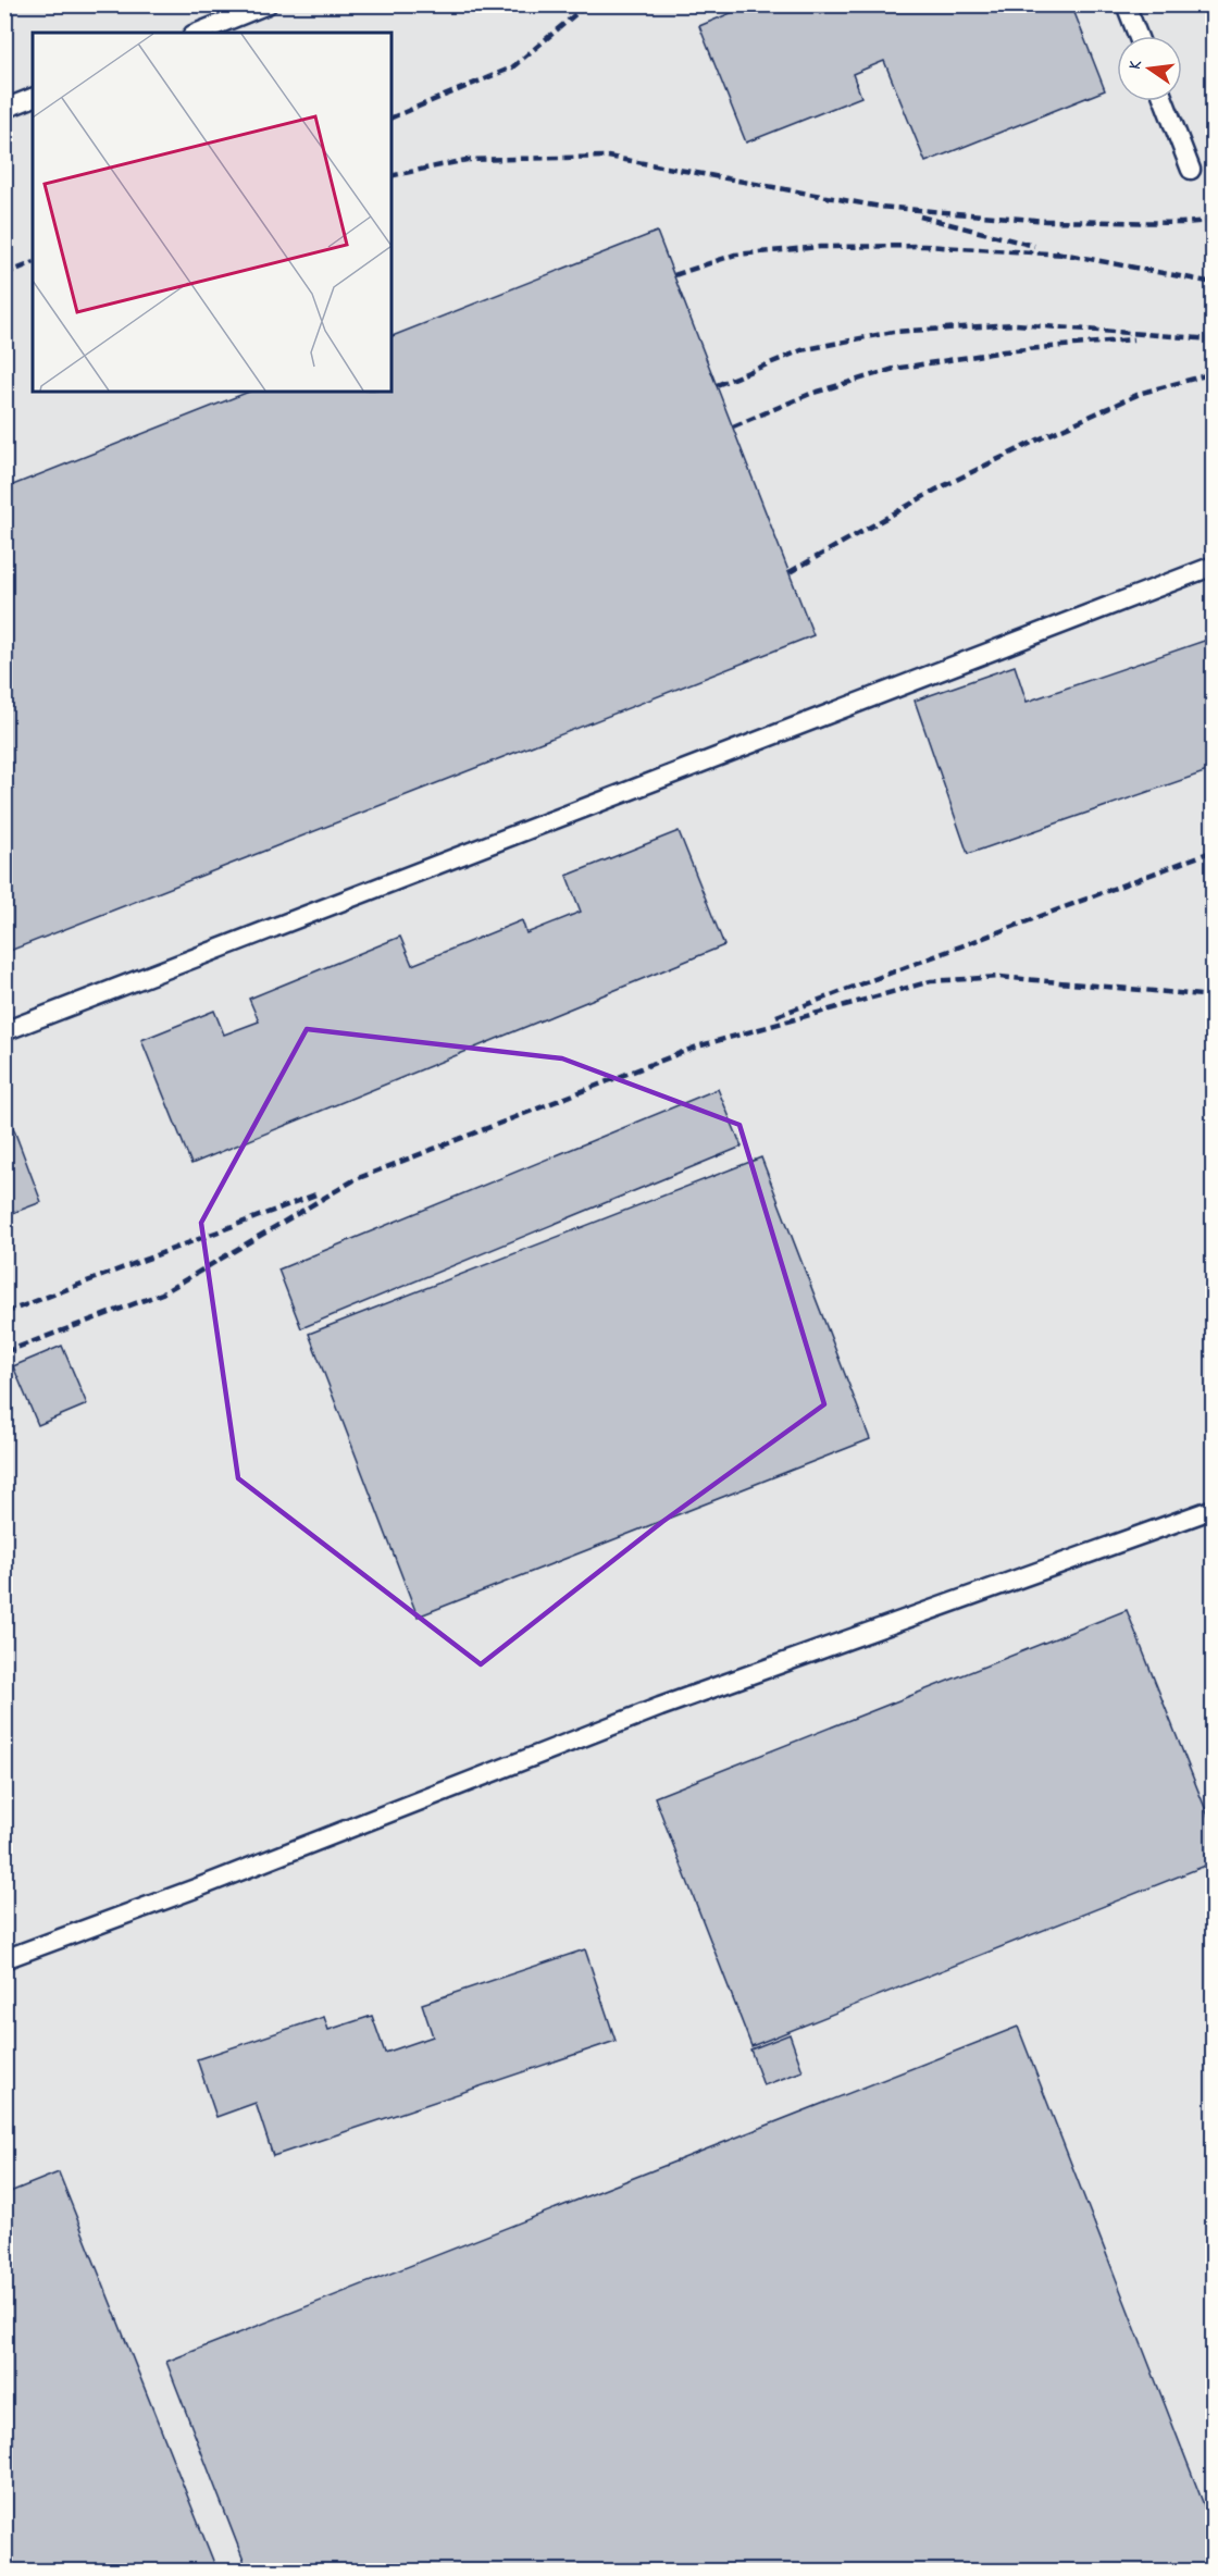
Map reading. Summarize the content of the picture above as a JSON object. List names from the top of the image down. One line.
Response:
{"north":"left"}
